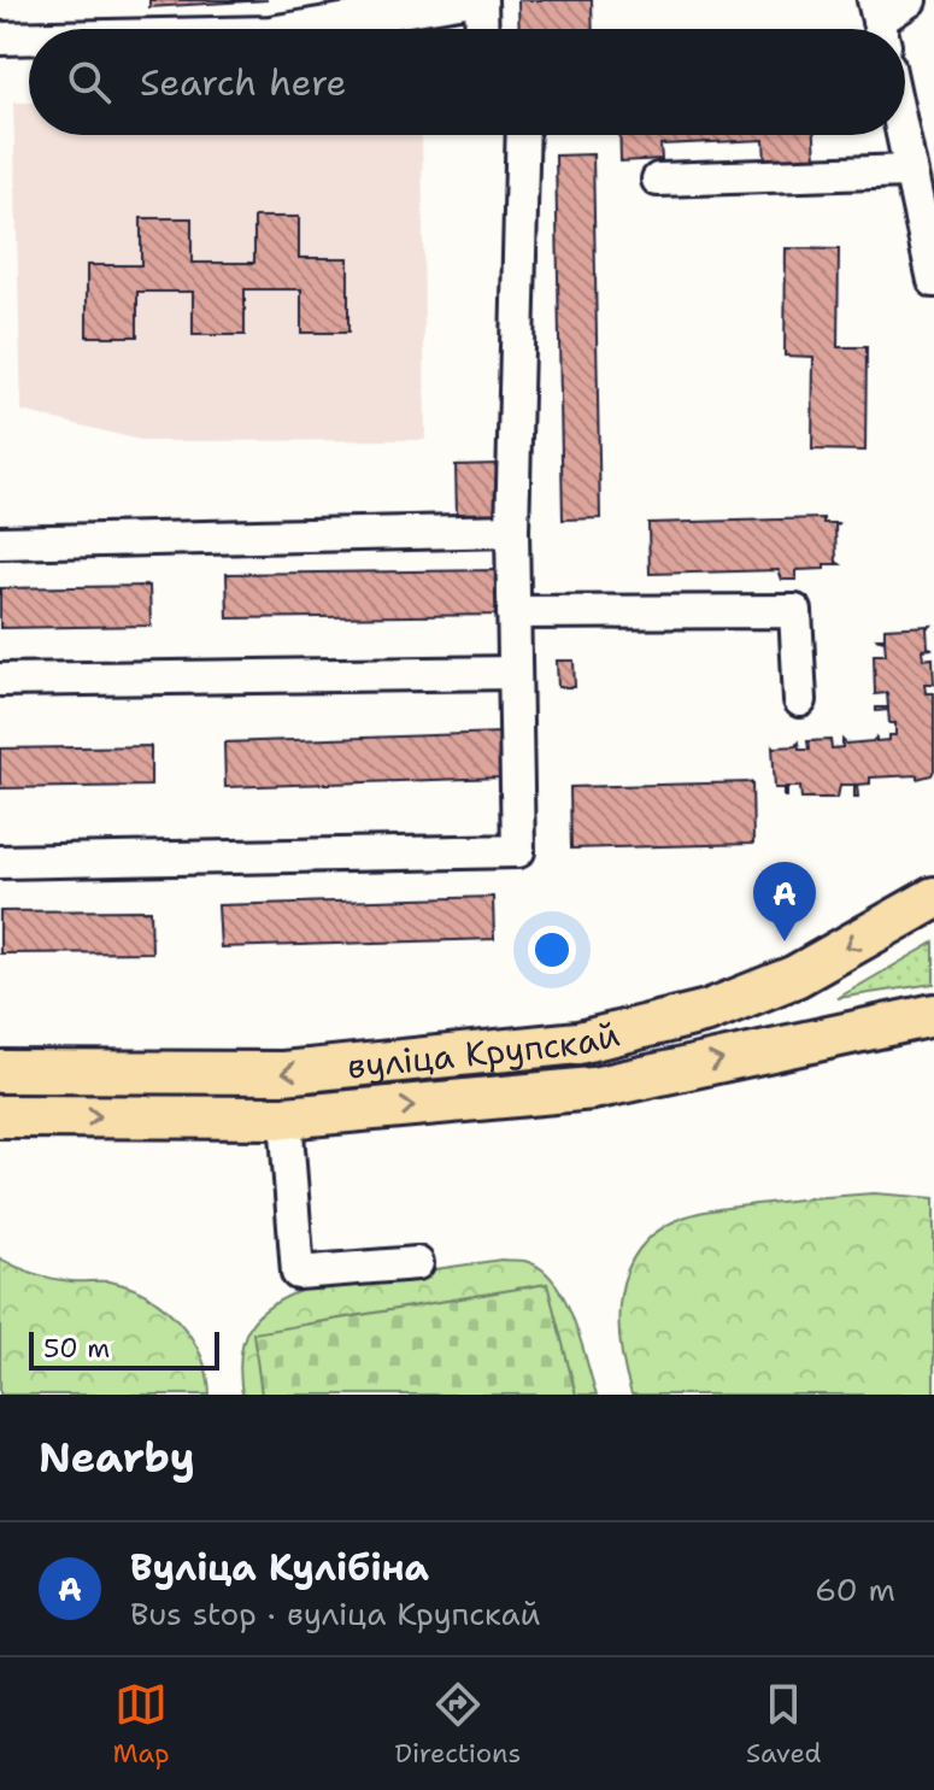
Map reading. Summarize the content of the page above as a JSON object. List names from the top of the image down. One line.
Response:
{"streets":{"main road":["вуліца Крупскай"]},"scale_bar":"50 m","page":{"search":"Search here","pins":"A","scale":"50 m","heading":"Nearby","list":[{"mark":"A","name":"Вуліца Кулібіна","note":"Bus stop · вуліца Крупскай","value":"60 m"}],"nav":["Map","Directions","Saved"]}}
